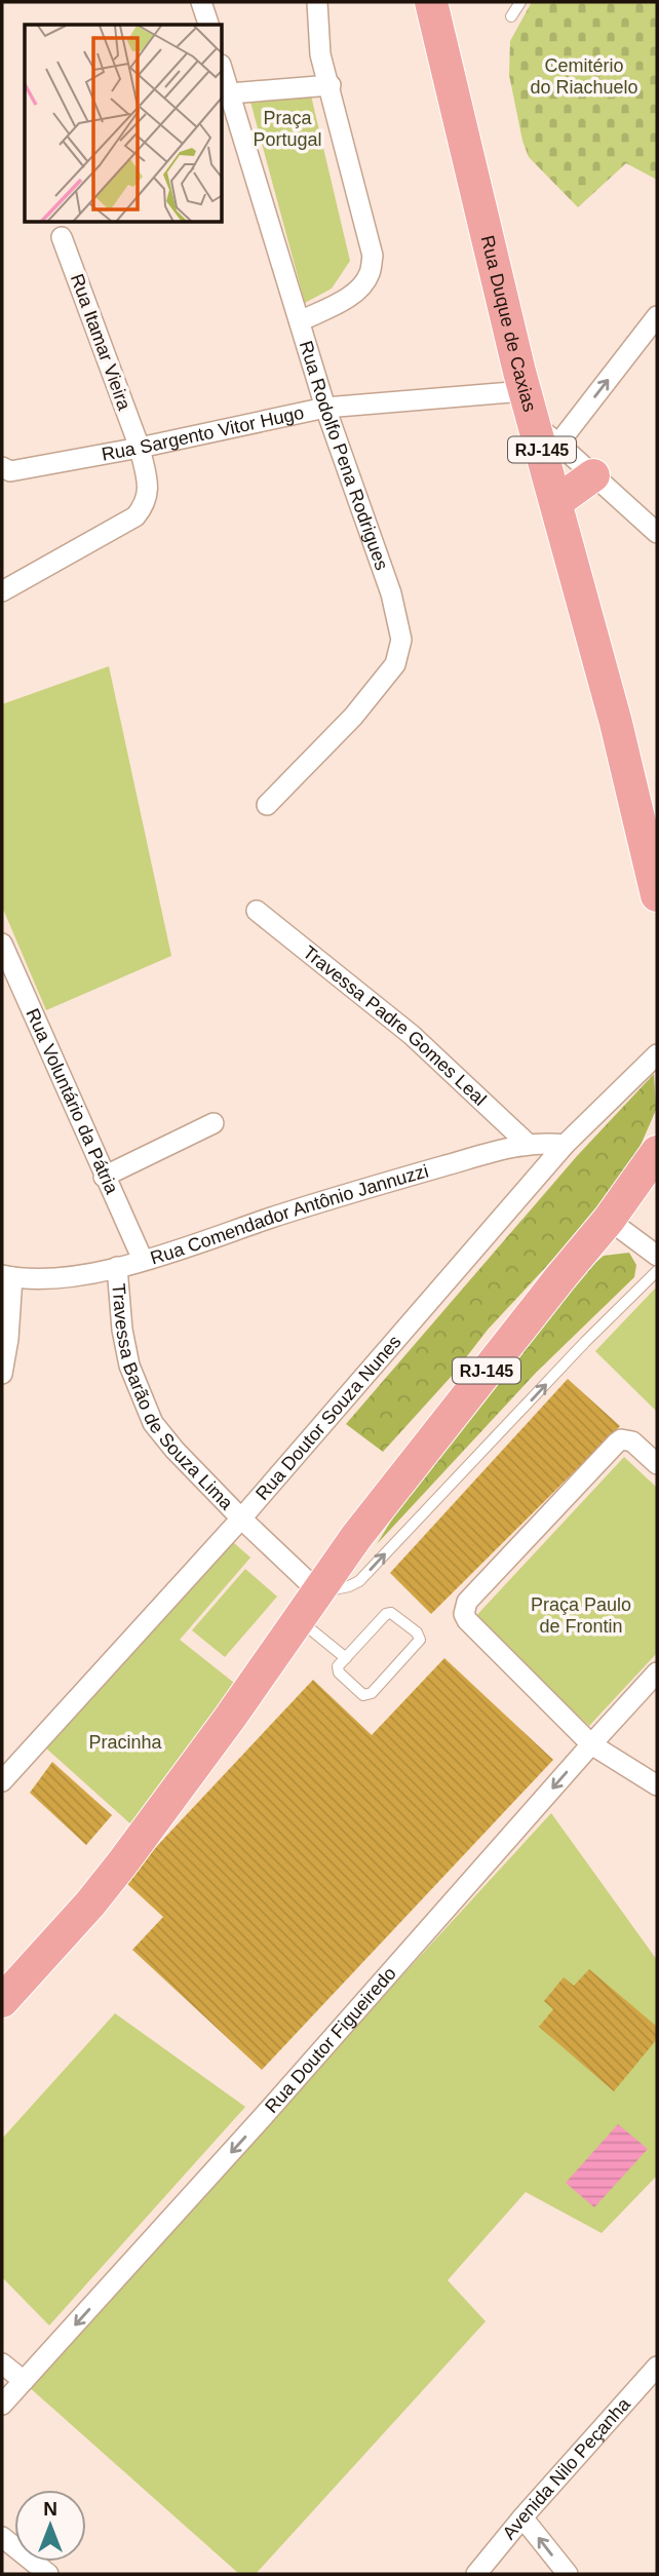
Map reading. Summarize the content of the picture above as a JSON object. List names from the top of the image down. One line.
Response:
{"streets":{"main road":["Rua Duque de Caxias","RJ-145"],"street":["Rua Itamar Vieira","Rua Sargento Vitor Hugo","Rua Rodolfo Pena Rodrigues","Travessa Padre Gomes Leal","Rua Voluntário da Pátria","Rua Comendador Antônio Jannuzzi","Travessa Barão de Souza Lima","Rua Doutor Souza Nunes","Rua Doutor Figueiredo","Avenida Nilo Peçanha"]},"crossings":[["Rua Duque de Caxias","Rua Sargento Vitor Hugo"],["Rua Itamar Vieira","Rua Sargento Vitor Hugo"],["Rua Sargento Vitor Hugo","Rua Rodolfo Pena Rodrigues"],["RJ-145","Travessa Barão de Souza Lima"],["Travessa Padre Gomes Leal","Rua Comendador Antônio Jannuzzi"],["Rua Voluntário da Pátria","Rua Comendador Antônio Jannuzzi"],["Rua Comendador Antônio Jannuzzi","Travessa Barão de Souza Lima"],["Rua Comendador Antônio Jannuzzi","Rua Doutor Souza Nunes"],["Travessa Barão de Souza Lima","Rua Doutor Souza Nunes"]],"one_way":["Rua Doutor Figueiredo"],"parks":["Cemitério do Riachuelo","Praça Portugal","Praça Paulo de Frontin","Pracinha"],"north":"top"}
